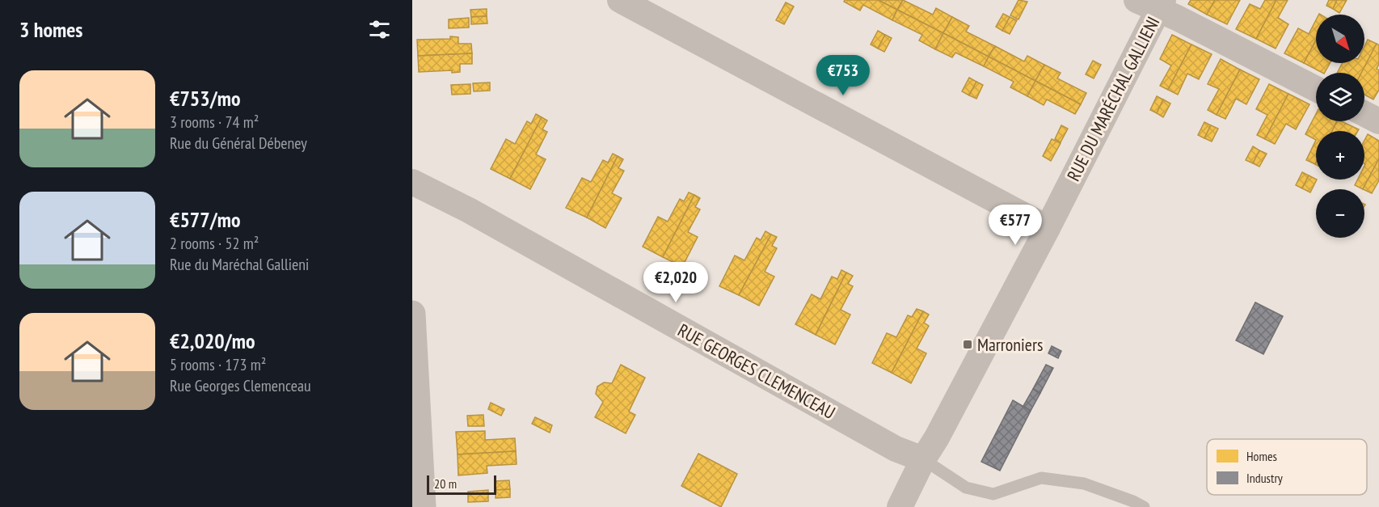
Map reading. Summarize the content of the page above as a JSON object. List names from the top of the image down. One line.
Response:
{"streets":{"street":["RUE DU MARÉCHAL GALLIENI","RUE GEORGES CLEMENCEAU"]},"crossings":[["RUE DU MARÉCHAL GALLIENI","RUE GEORGES CLEMENCEAU"]],"places":{"transit":["Marroniers"]},"legend":["Homes","Industry"],"scale_bar":"20 m","north":"bottom right","page":{"heading":"3 homes","map_buttons":["+","−"],"price":["€753","€577","€2,020"],"list":[{"name":"€753/mo","note":"3 rooms · 74 m² · Rue du Général Débeney"},{"name":"€577/mo","note":"2 rooms · 52 m² · Rue du Maréchal Gallieni"},{"name":"€2,020/mo","note":"5 rooms · 173 m² · Rue Georges Clemenceau"}],"scale":"20 m"}}
